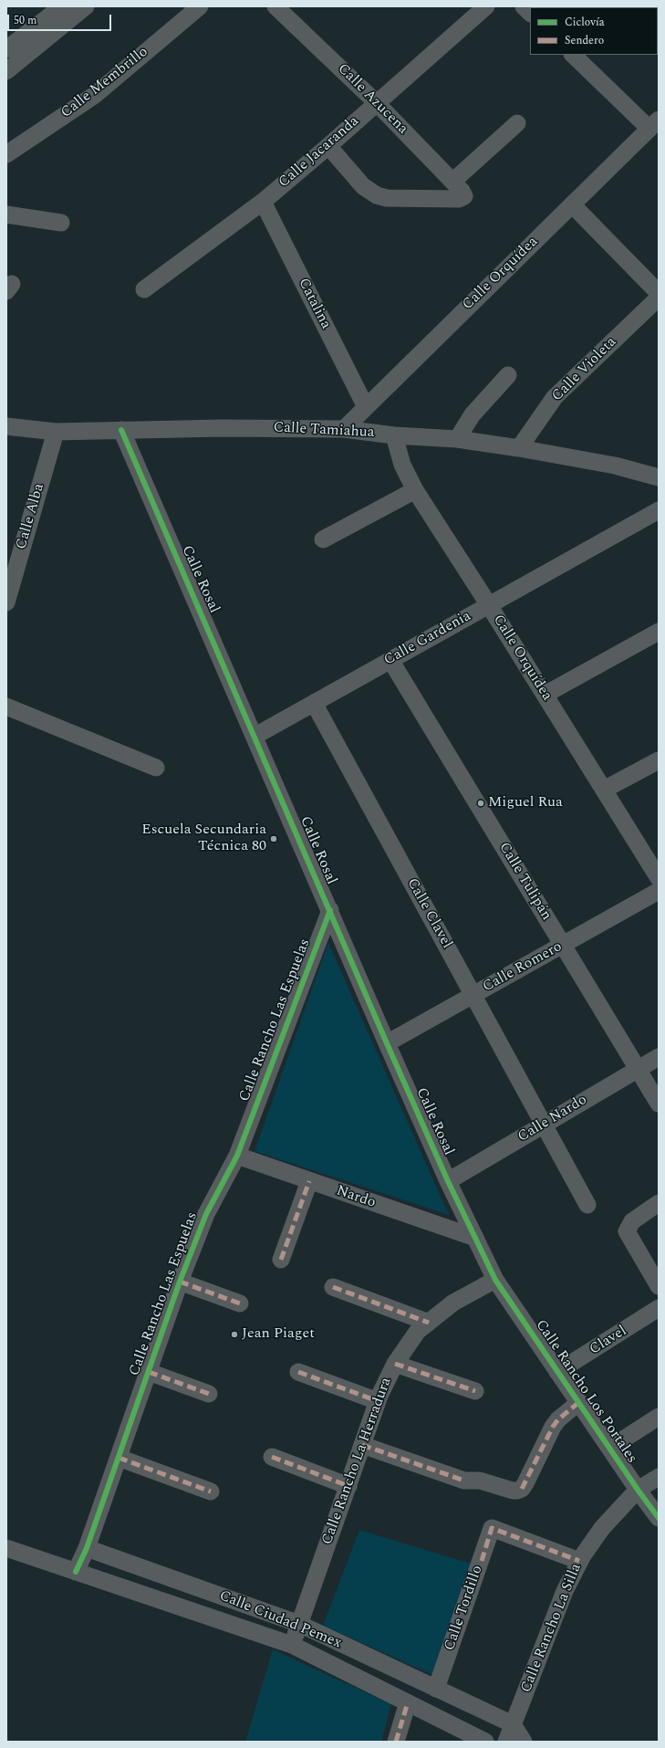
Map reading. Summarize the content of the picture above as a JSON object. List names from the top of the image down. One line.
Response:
{"streets":{"street":["Calle Membrillo","Calle Azucena","Calle Jacaranda","Calle Orquídea","Catalina","Calle Violeta","Calle Tamiahua","Calle Alba","Calle Rosal","Calle Gardenia","Calle Tulipán","Calle Clavel","Calle Romero","Calle Rancho Las Espuelas","Calle Nardo","Nardo","Clavel","Calle Rancho Los Portales","Calle Rancho La Herradura","Calle Tordillo","Calle Ciudad Pemex","Calle Rancho La Silla"]},"crossings":[["Calle Azucena","Calle Jacaranda"],["Calle Jacaranda","Catalina"],["Calle Orquídea","Catalina"],["Calle Orquídea","Calle Tamiahua"],["Calle Orquídea","Calle Gardenia"],["Calle Violeta","Calle Tamiahua"],["Calle Tamiahua","Calle Alba"],["Calle Tamiahua","Calle Rosal"],["Calle Rosal","Calle Gardenia"],["Calle Rosal","Calle Romero"],["Calle Rosal","Calle Rancho Las Espuelas"],["Calle Rosal","Calle Nardo"],["Calle Rosal","Nardo"],["Calle Rosal","Calle Rancho Los Portales"],["Calle Rosal","Calle Rancho La Herradura"],["Calle Gardenia","Calle Tulipán"],["Calle Gardenia","Calle Clavel"],["Calle Tulipán","Calle Romero"],["Calle Tulipán","Calle Nardo"],["Calle Clavel","Calle Romero"],["Calle Clavel","Calle Nardo"],["Calle Rancho Las Espuelas","Nardo"],["Calle Rancho Las Espuelas","Calle Ciudad Pemex"],["Clavel","Calle Rancho Los Portales"],["Calle Rancho Los Portales","Calle Rancho La Herradura"],["Calle Rancho Los Portales","Calle Rancho La Silla"],["Calle Rancho La Herradura","Calle Ciudad Pemex"],["Calle Tordillo","Calle Ciudad Pemex"],["Calle Tordillo","Calle Rancho La Silla"],["Calle Ciudad Pemex","Calle Rancho La Silla"]],"places":["Miguel Rua","Escuela Secundaria Técnica 80","Jean Piaget"],"legend":["Ciclovía","Sendero"],"scale_bar":"50 m"}
